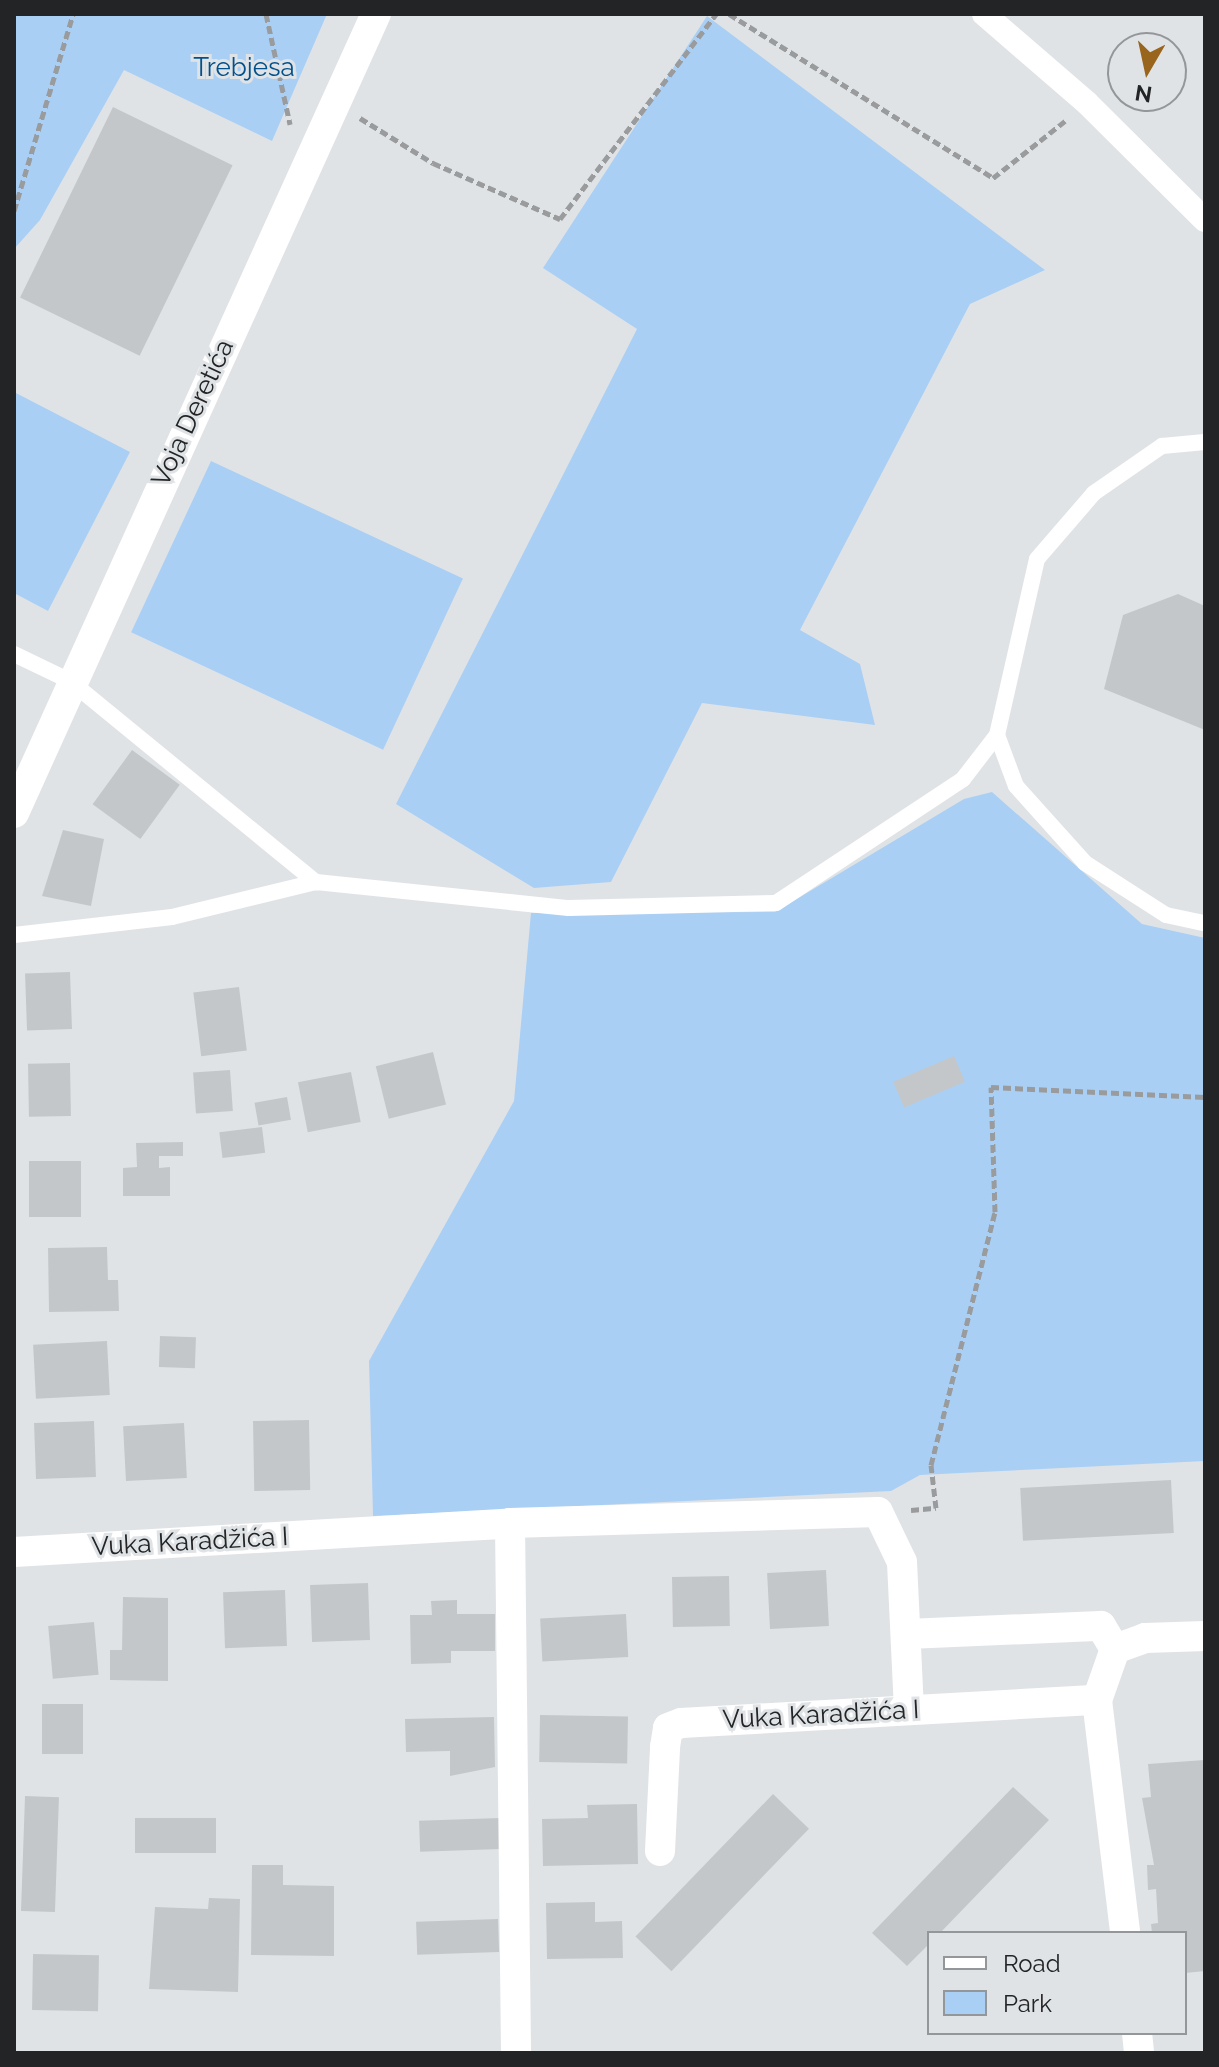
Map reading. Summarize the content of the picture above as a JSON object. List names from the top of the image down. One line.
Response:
{"streets":{"street":["Voja Deretića","Vuka Karadžića I"]},"parks":["Trebjesa"],"legend":["Road","Park"],"north":"bottom"}
